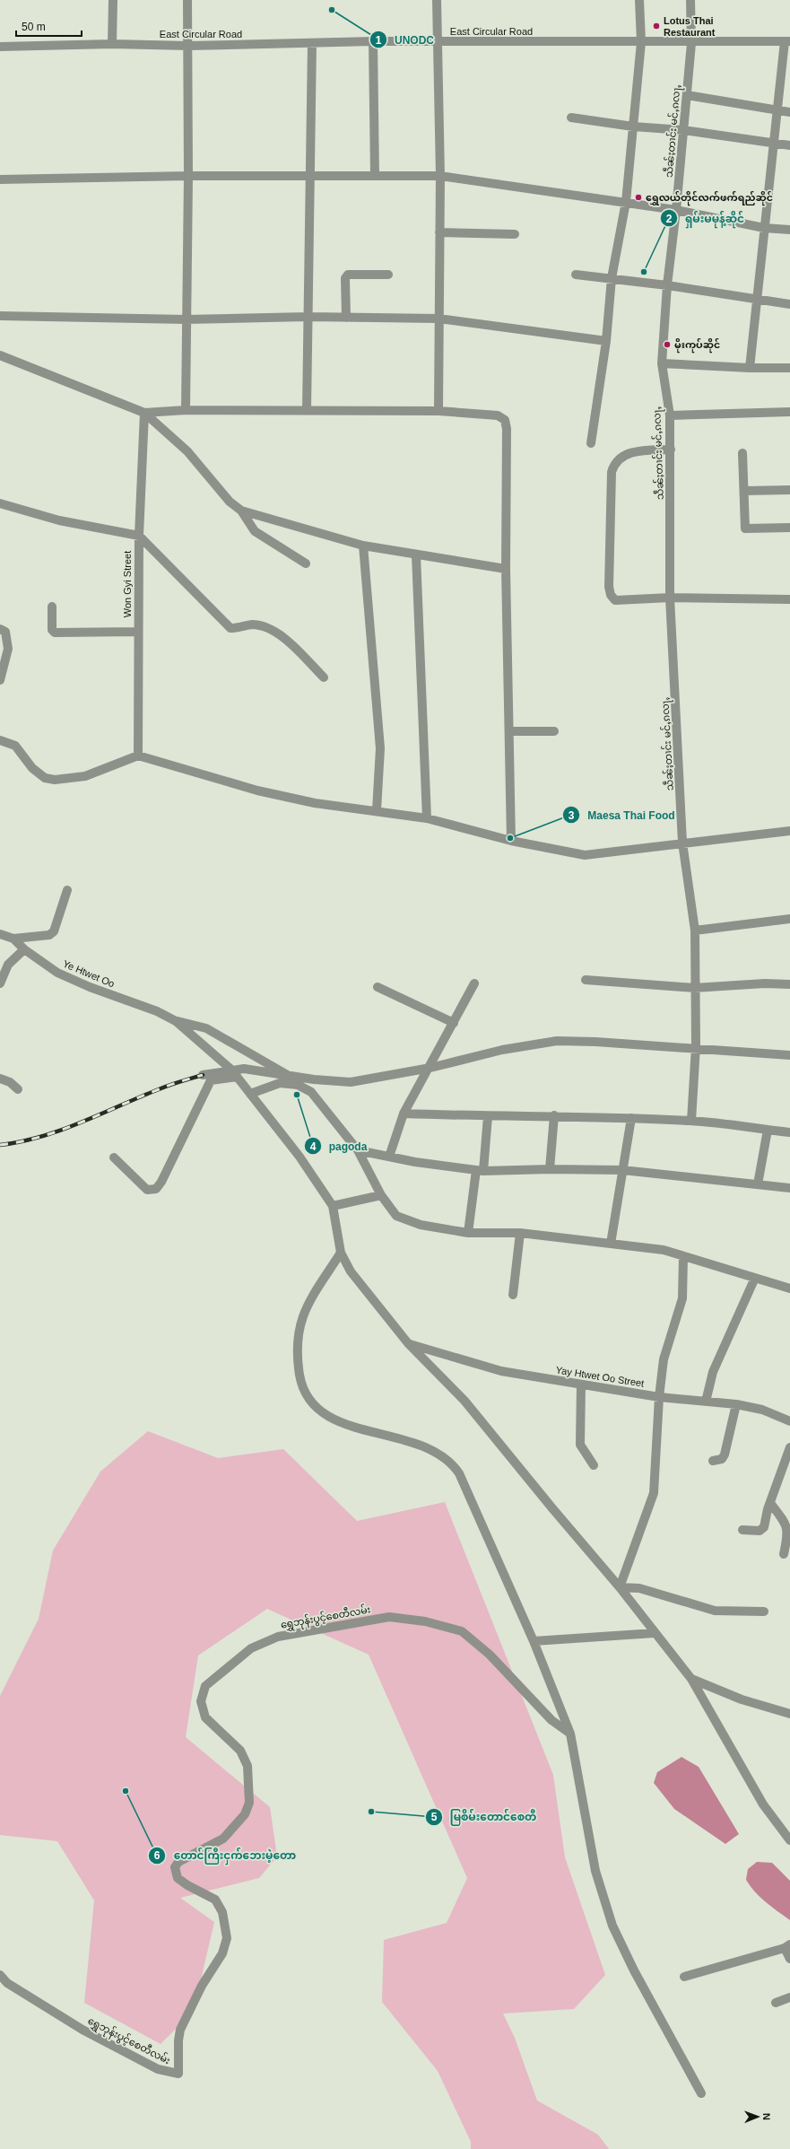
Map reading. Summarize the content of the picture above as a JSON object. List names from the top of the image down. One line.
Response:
{"streets":{"street":["East Circular Road","သဵၼ်ႈတၢင်း မင်ႇၵလႃႇ","Won Gyi Street","Ye Htwet Oo","Yay Htwet Oo Street","ရွှေဘုန်းပွင့်စေတီလမ်း"]},"crossings":[["East Circular Road","သဵၼ်ႈတၢင်း မင်ႇၵလႃႇ"]],"places":["UNODC","Lotus Thai Restaurant","ရွှေလယ်တိုင်လက်ဖက်ရည်ဆိုင်","ရှမ်းမမုန့်ဆိုင်","မိုးကုပ်ဆိုင်","Maesa Thai Food","pagoda","တောင်ကြီးငှက်ဘေးမဲ့တော","မြစိမ်းတောင်စေတီ"],"scale_bar":"50 m","north":"right"}
